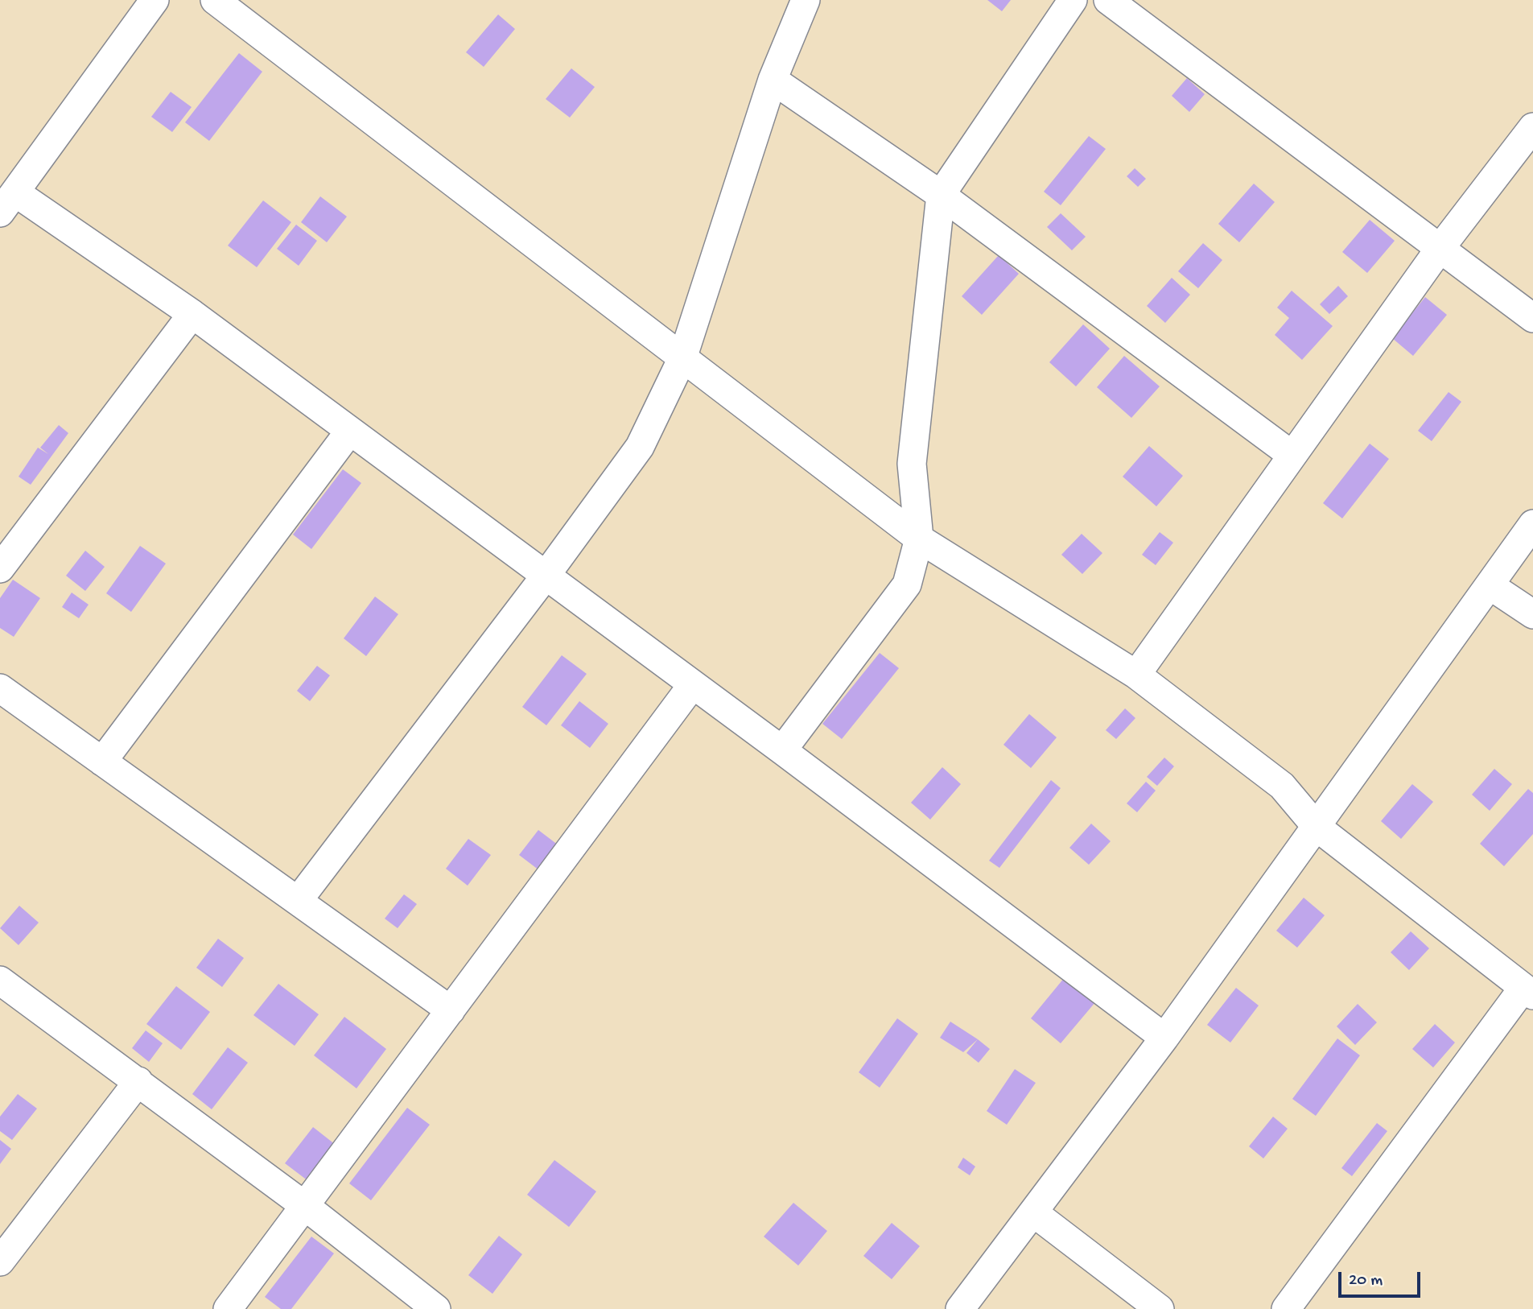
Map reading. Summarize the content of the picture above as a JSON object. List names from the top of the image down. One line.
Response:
{"scale_bar":"20 m"}
